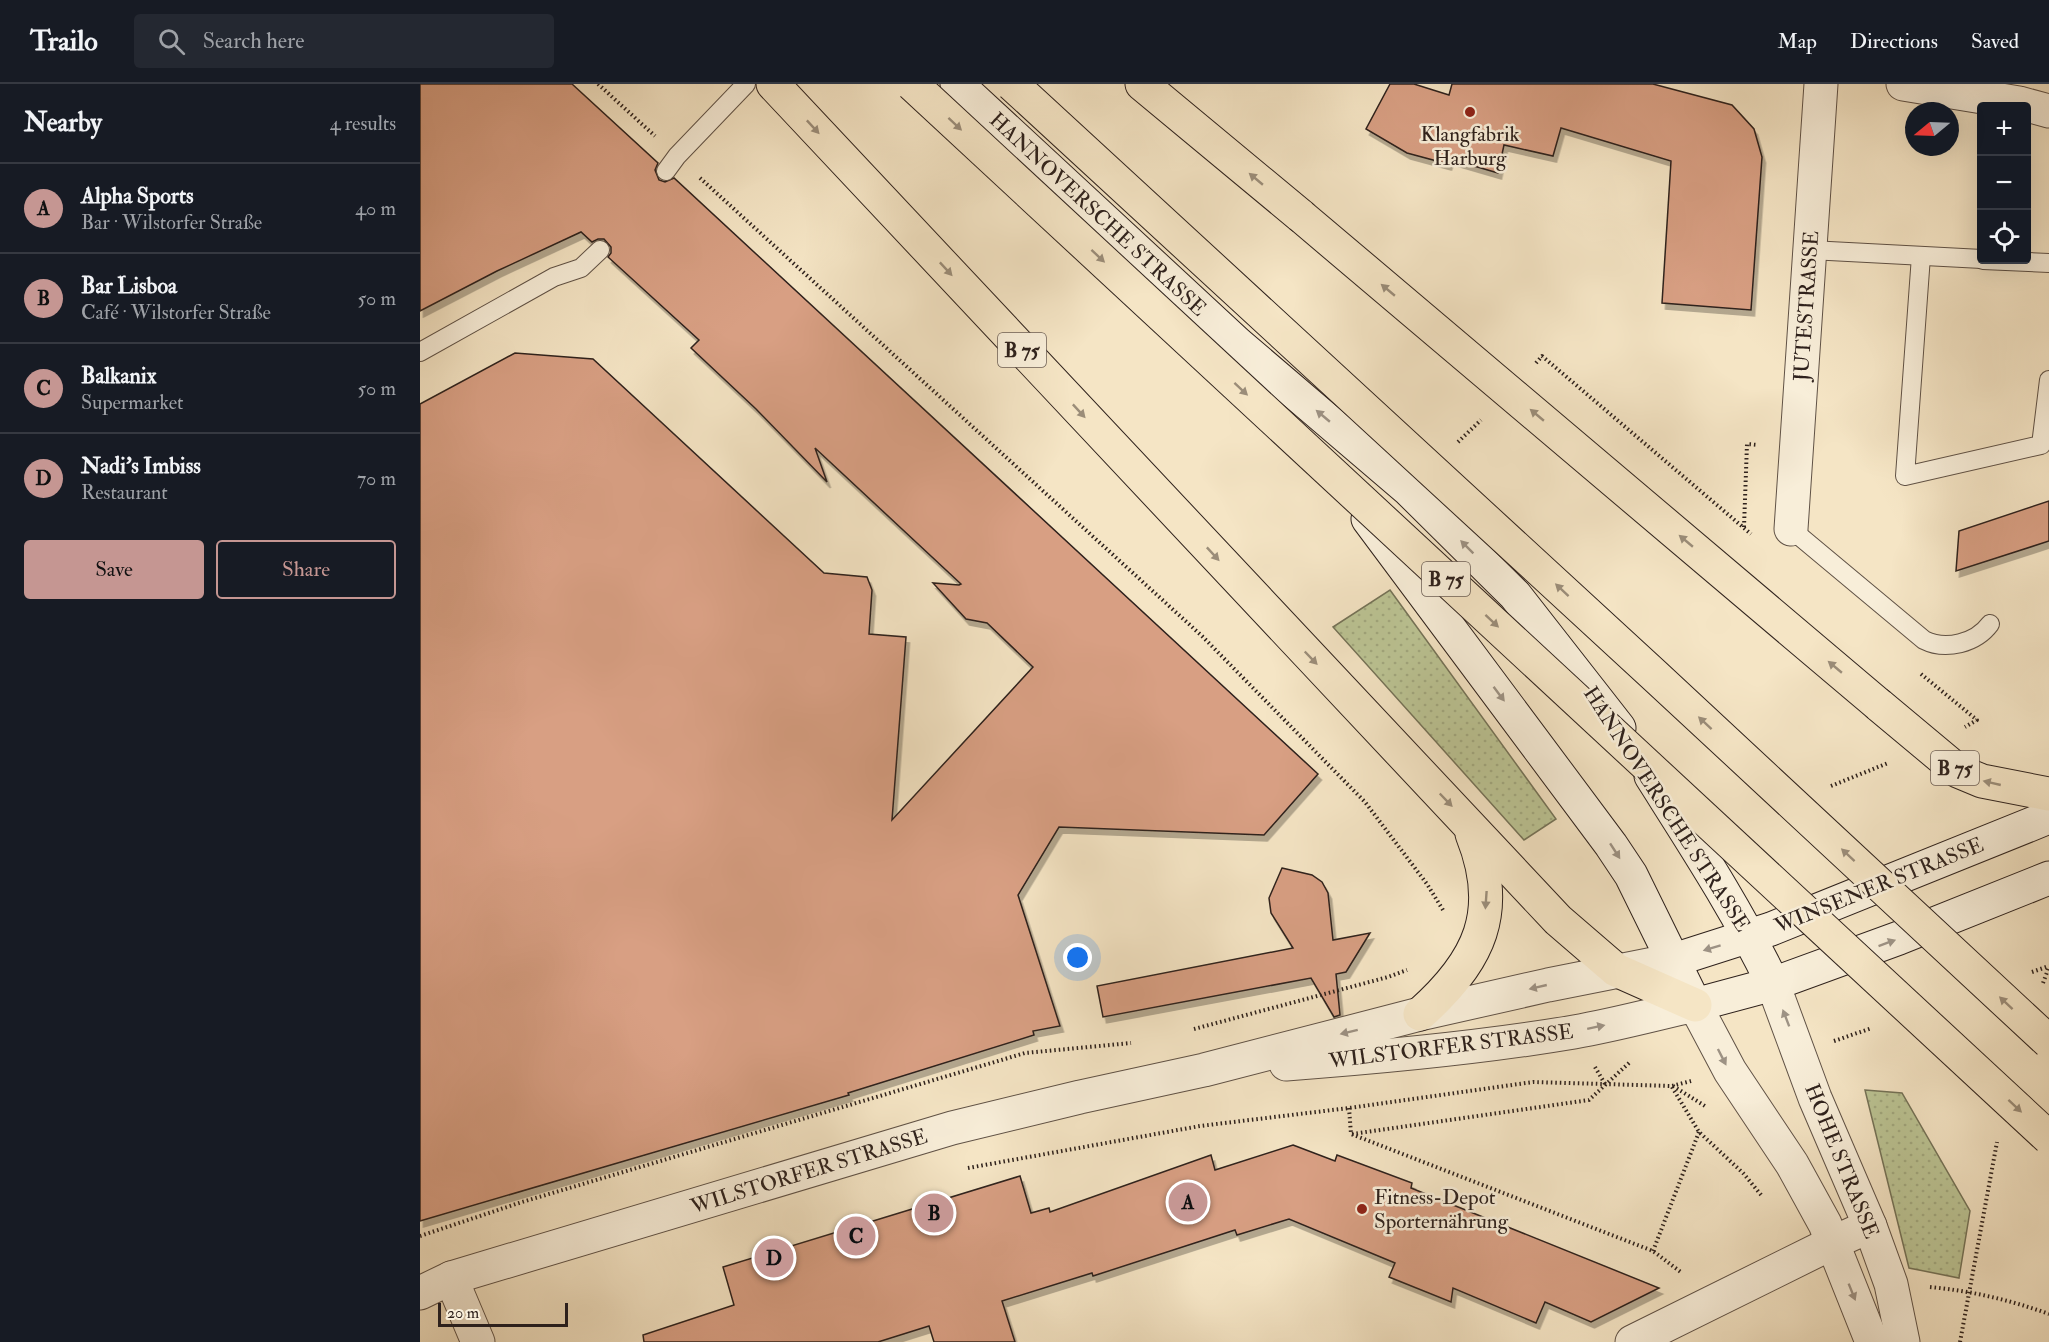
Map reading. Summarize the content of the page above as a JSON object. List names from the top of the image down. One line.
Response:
{"streets":{"highway":["B 75"],"street":["HANNOVERSCHE STRASSE","JUTESTRASSE","WINSENER STRASSE","WILSTORFER STRASSE","HOHE STRASSE"]},"crossings":[["HANNOVERSCHE STRASSE","B 75"],["HANNOVERSCHE STRASSE","WINSENER STRASSE"],["HANNOVERSCHE STRASSE","WILSTORFER STRASSE"],["HANNOVERSCHE STRASSE","HOHE STRASSE"],["B 75","WILSTORFER STRASSE"],["B 75","HOHE STRASSE"],["WINSENER STRASSE","WILSTORFER STRASSE"],["WILSTORFER STRASSE","HOHE STRASSE"]],"places":["Klangfabrik Harburg","Fitness-Depot Sporternährung"],"scale_bar":"20 m","north":"left","page":{"header":"Trailo","search":"Search here","nav":["Map","Directions","Saved"],"heading":["Nearby","4 results"],"map_buttons":["+","−"],"list":[{"mark":"A","name":"Alpha Sports","note":"Bar · Wilstorfer Straße","value":"40 m"},{"mark":"B","name":"Bar Lisboa","note":"Café · Wilstorfer Straße","value":"50 m"},{"mark":"C","name":"Balkanix","note":"Supermarket","value":"50 m"},{"mark":"D","name":"Nadi's Imbiss","note":"Restaurant","value":"70 m"}],"buttons":["Save","Share"],"pins":["A","B","C","D"],"scale":"20 m"}}
